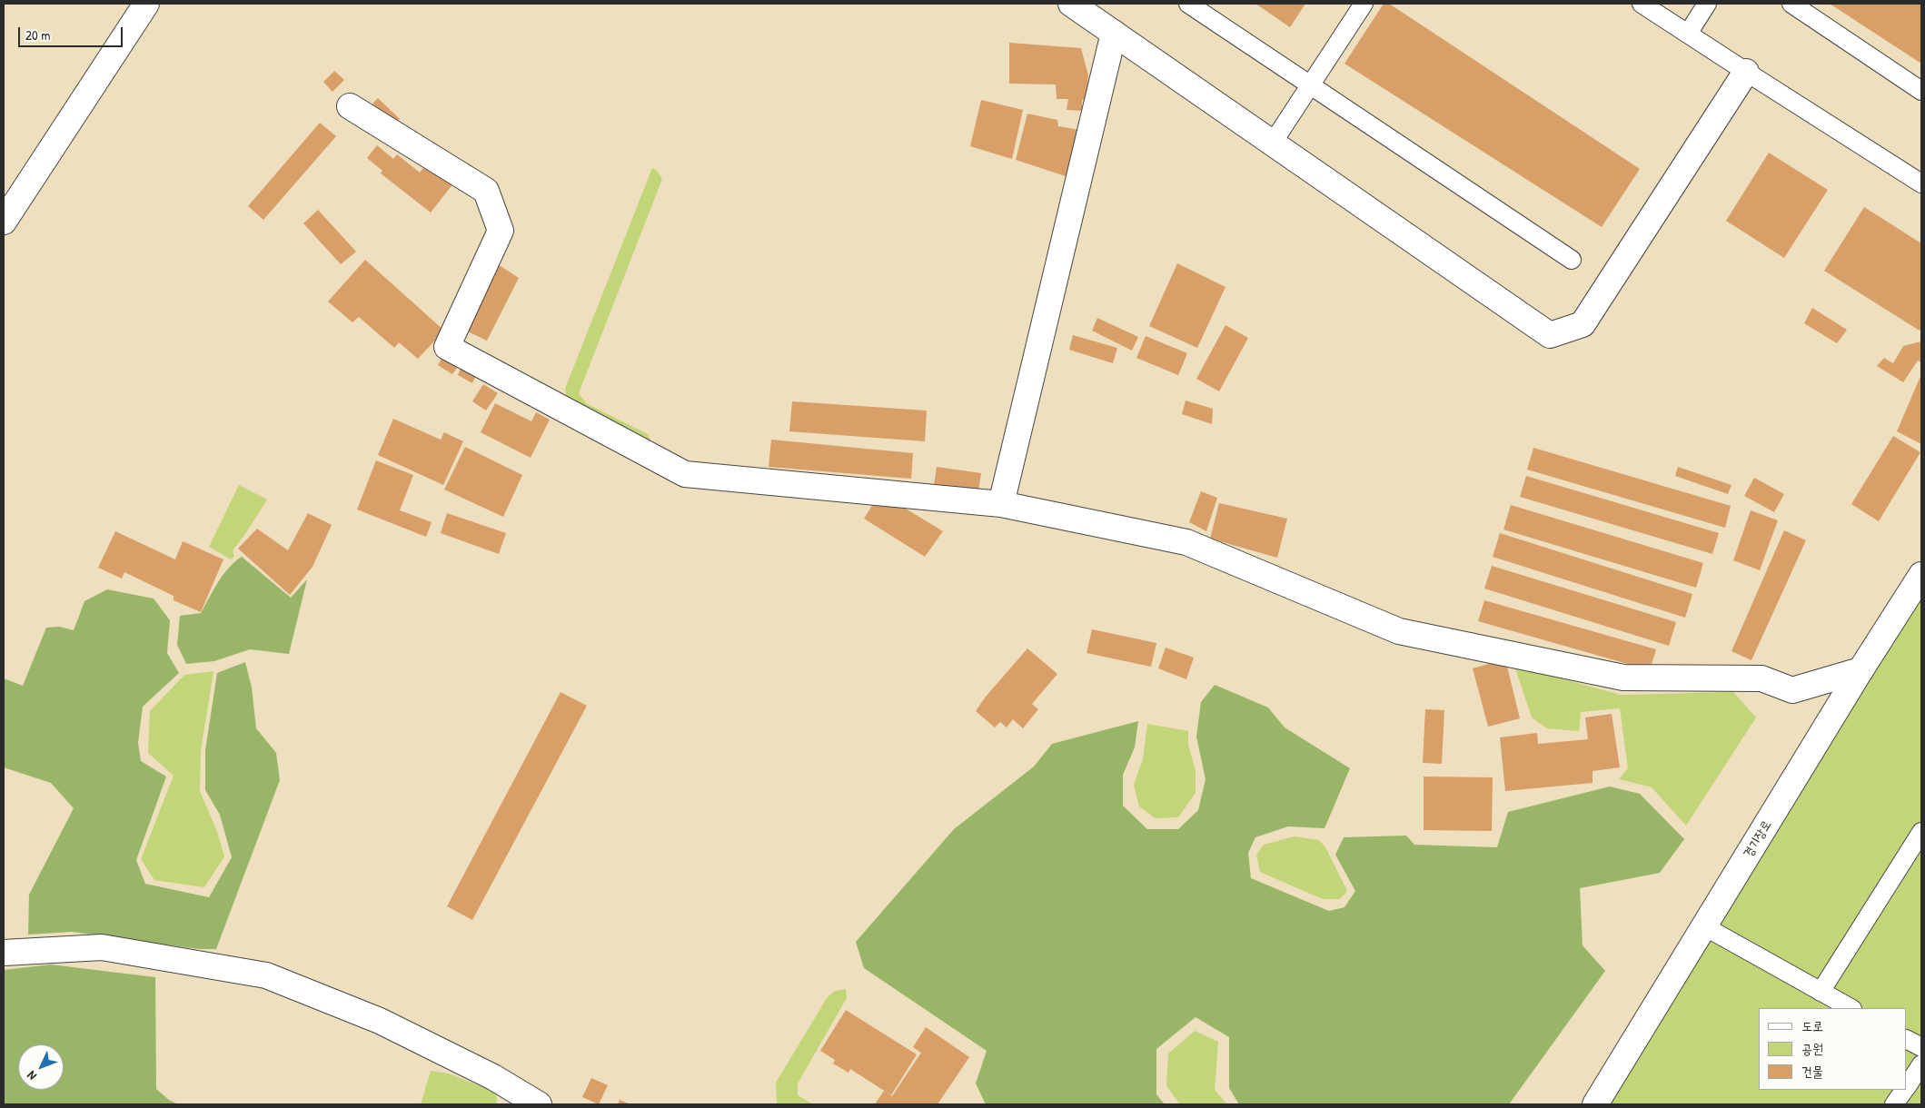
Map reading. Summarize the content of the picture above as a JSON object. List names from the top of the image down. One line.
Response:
{"streets":{"street":["경기장로"]},"legend":["도로","공원","건물"],"scale_bar":"20 m","north":"bottom left"}
